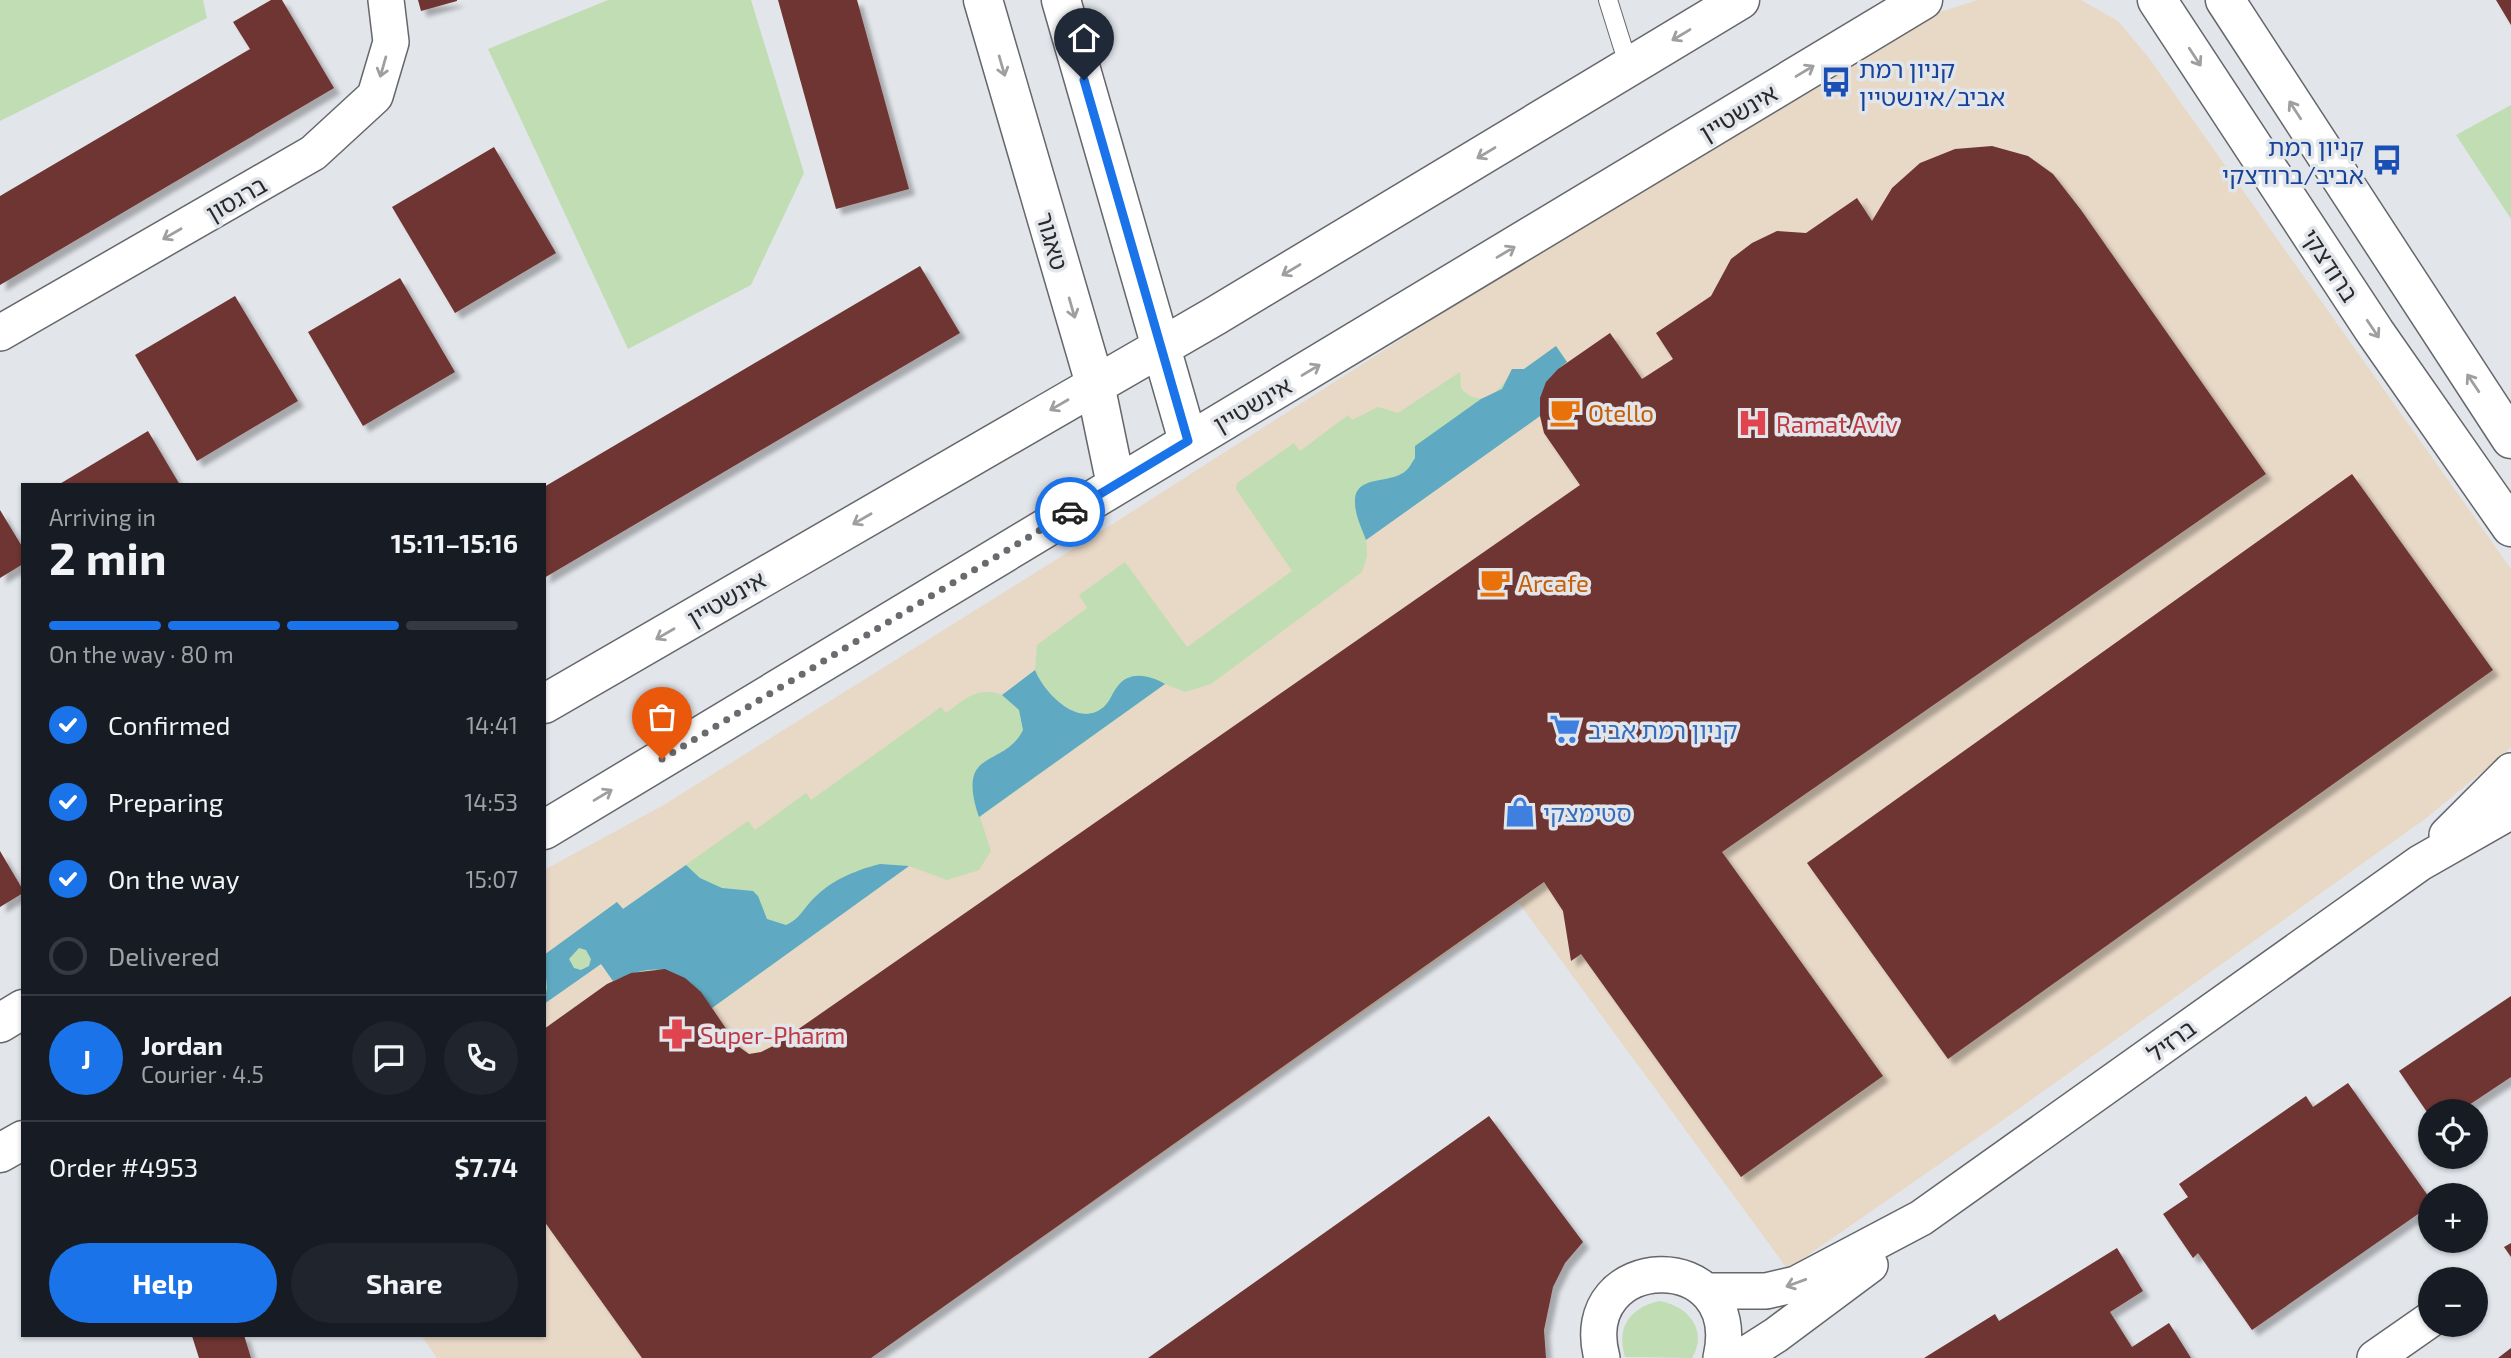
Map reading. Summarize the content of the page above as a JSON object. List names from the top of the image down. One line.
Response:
{"streets":{"street":["אינשטיין","ברגסון","טאגור","ברודצקי","ברזיל"]},"crossings":[["אינשטיין","טאגור"]],"one_way":["ברגסון"],"places":{"bus stop":["קניון רמת אביב/אינשטיין","קניון רמת אביב/ברודצקי"],"cafe":["Otello","Arcafe"],"hospital":["Ramat Aviv"],"supermarket":["קניון רמת אביב"],"shop":["סטימצקי"],"pharmacy":["Super-Pharm"]},"page":{"heading":["2 min","Arriving in","15:11–15:16"],"panel":["Jordan","Courier · 4.5","Order #4953","$7.74"],"bar":"On the way · 80 m","list":[["Confirmed","14:41"],["Preparing","14:53"],["On the way","15:07"],"Delivered"],"round":"J","map_buttons":["+","−"],"buttons":["Help","Share"]}}
